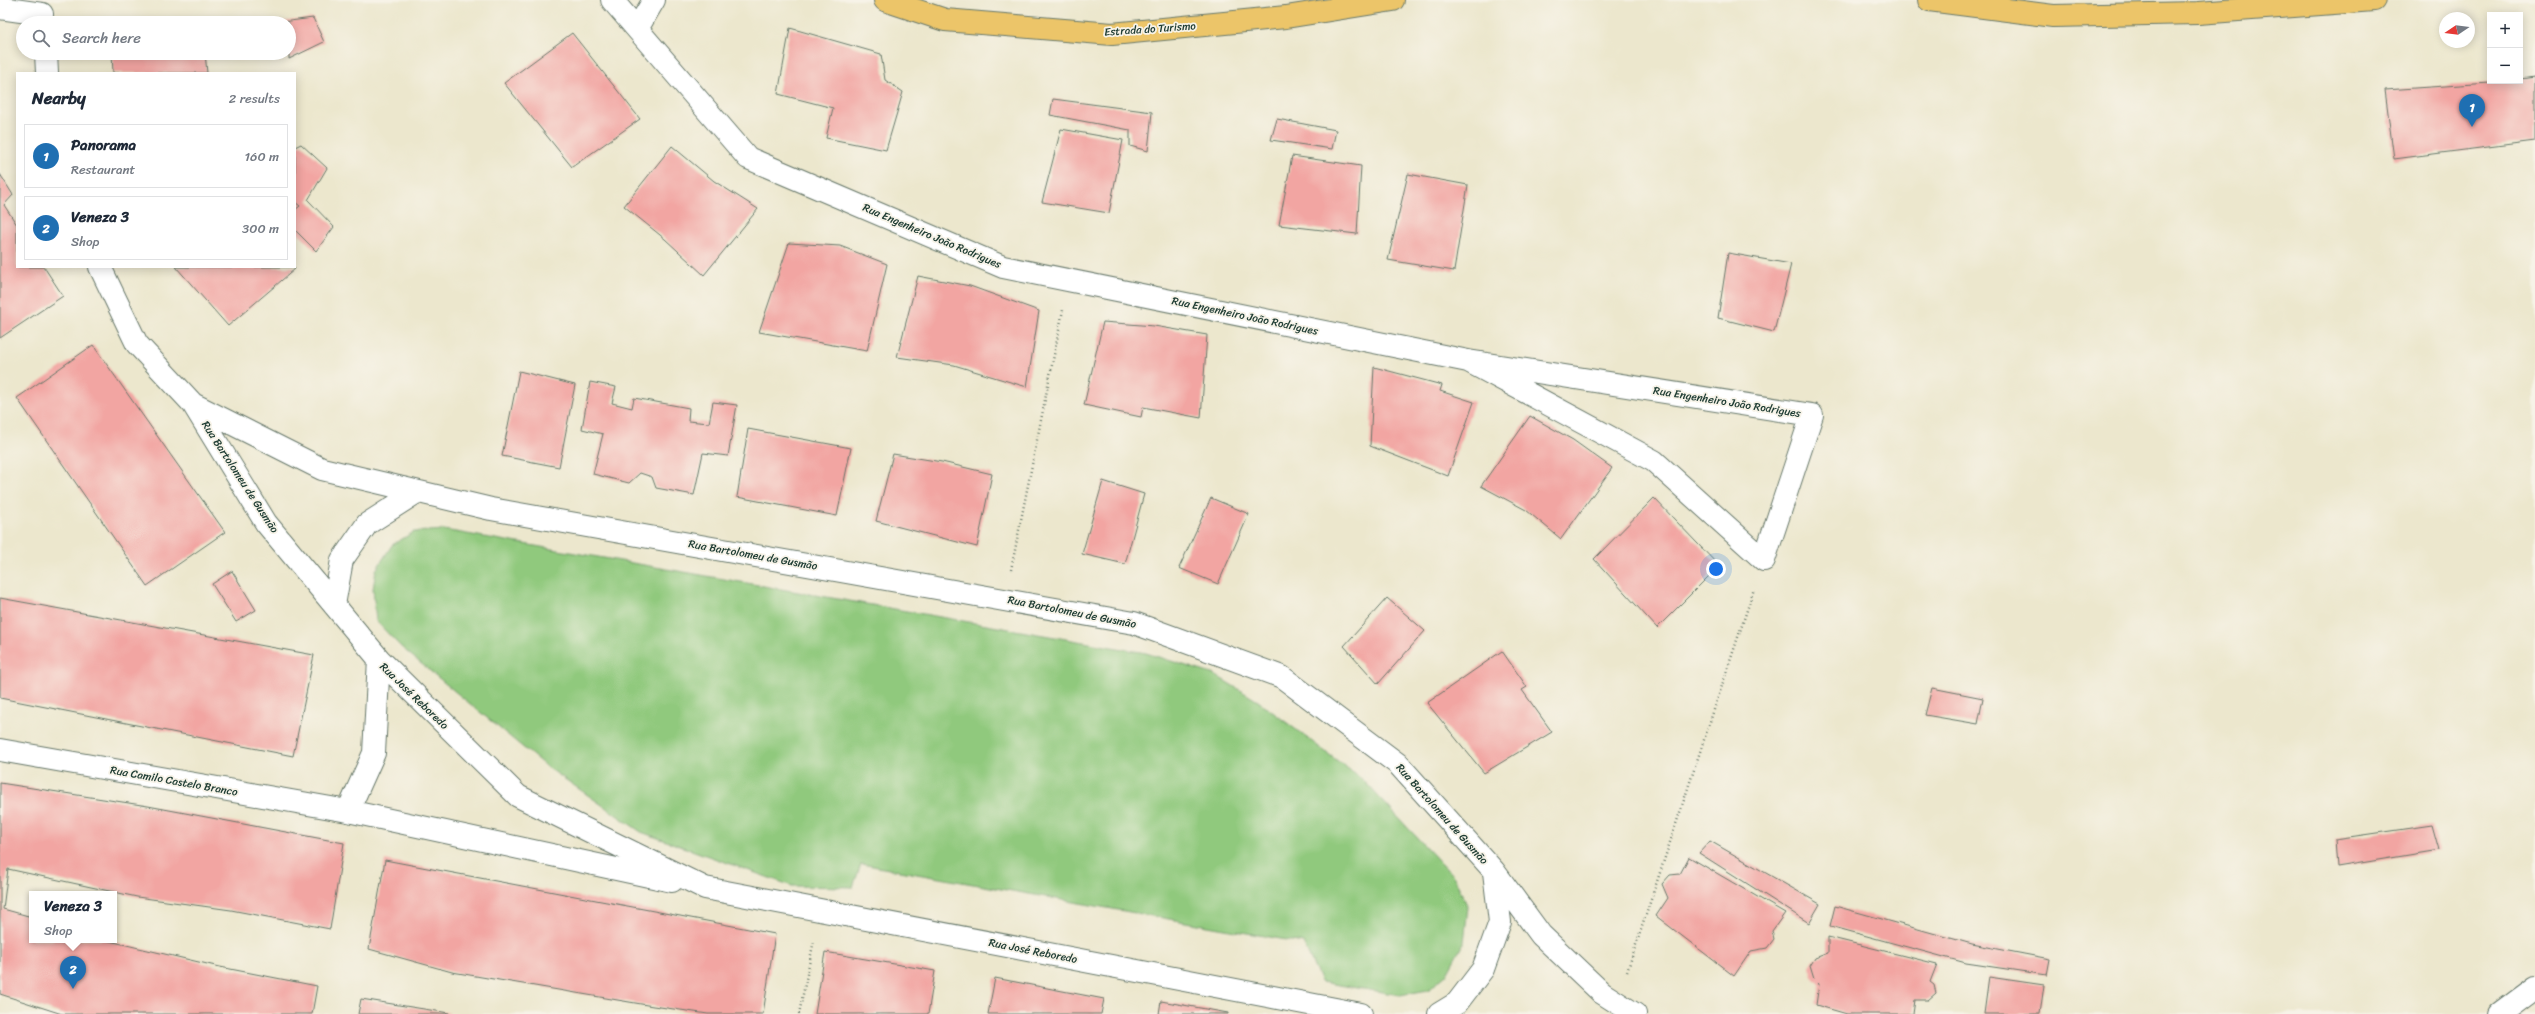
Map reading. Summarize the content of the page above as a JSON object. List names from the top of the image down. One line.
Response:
{"streets":{"main road":["Estrada do Turismo"],"street":["Rua Engenheiro João Rodrigues","Rua Bartolomeu de Gusmão","Rua José Reboredo","Rua Camilo Castelo Branco"]},"crossings":[["Rua Bartolomeu de Gusmão","Rua José Reboredo"],["Rua José Reboredo","Rua Camilo Castelo Branco"]],"north":"left","page":{"map_buttons":["+","−"],"search":"Search here","heading":["Nearby","2 results"],"pins":["1","2"],"list":[{"mark":"1","name":"Panorama","note":"Restaurant","value":"160 m"},{"mark":"2","name":"Veneza 3","note":"Shop","value":"300 m"}],"popup":["Veneza 3","Shop"]}}
